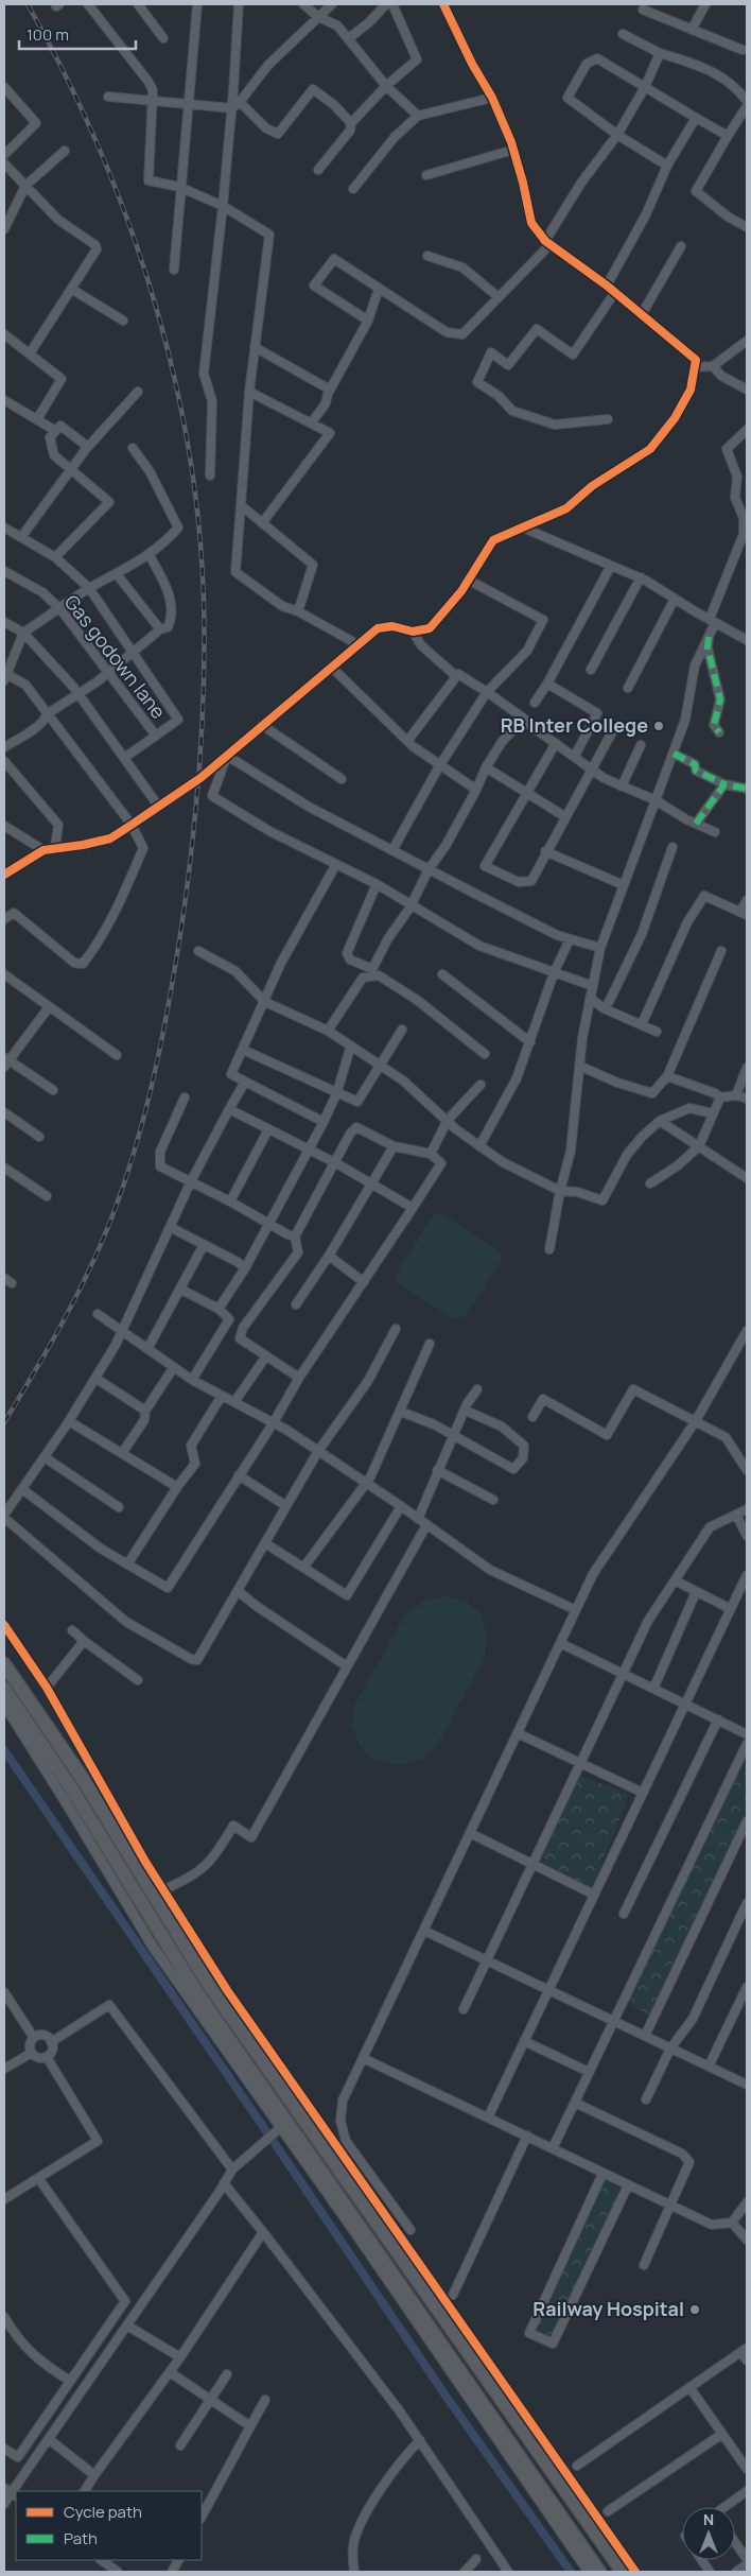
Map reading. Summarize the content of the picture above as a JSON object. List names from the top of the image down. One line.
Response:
{"streets":{"street":["Gas godown lane"]},"places":["RB Inter College","Railway Hospital"],"legend":["Cycle path","Path"],"scale_bar":"100 m","north":"top"}
